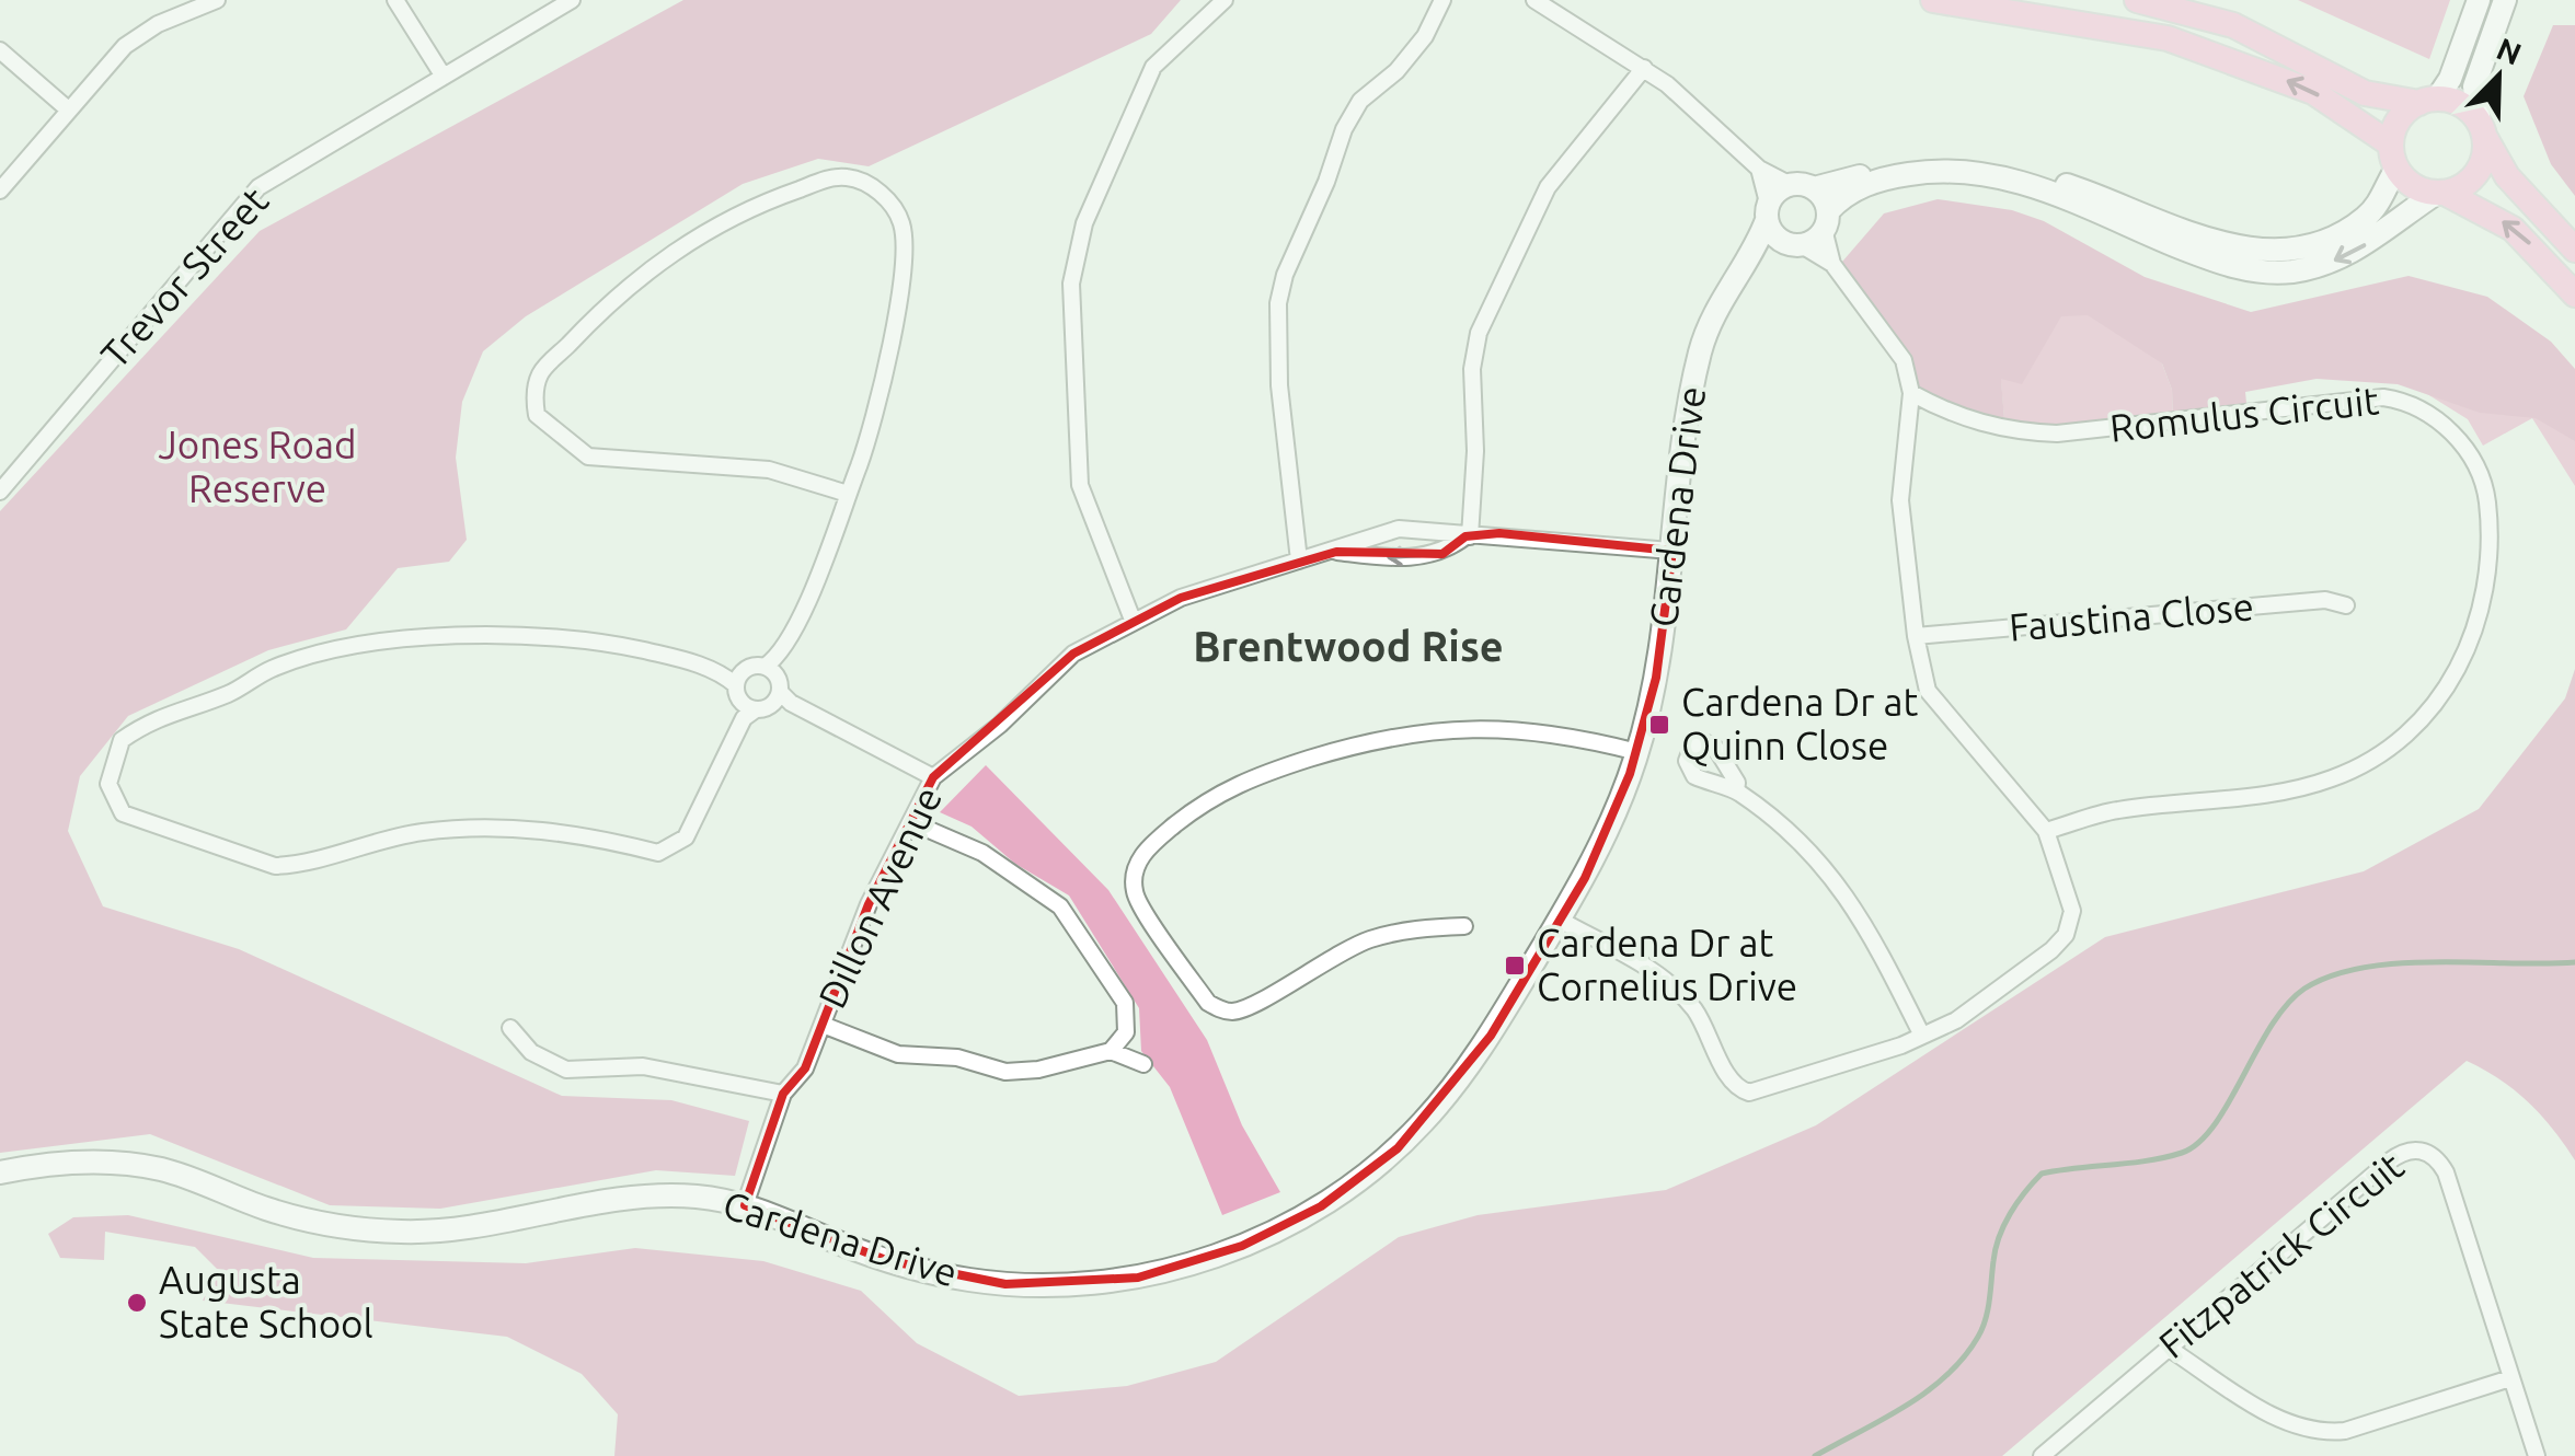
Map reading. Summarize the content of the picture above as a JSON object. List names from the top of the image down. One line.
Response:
{"streets":{"street":["Trevor Street","Romulus Circuit","Cardena Drive","Faustina Close","Dillon Avenue","Fitzpatrick Circuit"]},"crossings":[["Cardena Drive","Dillon Avenue"]],"districts":["Brentwood Rise"],"parks":["Jones Road Reserve"],"places":{"transit":["Cardena Dr at Quinn Close","Cardena Dr at Cornelius Drive"],"other":["Augusta State School"]},"north":"top right"}
